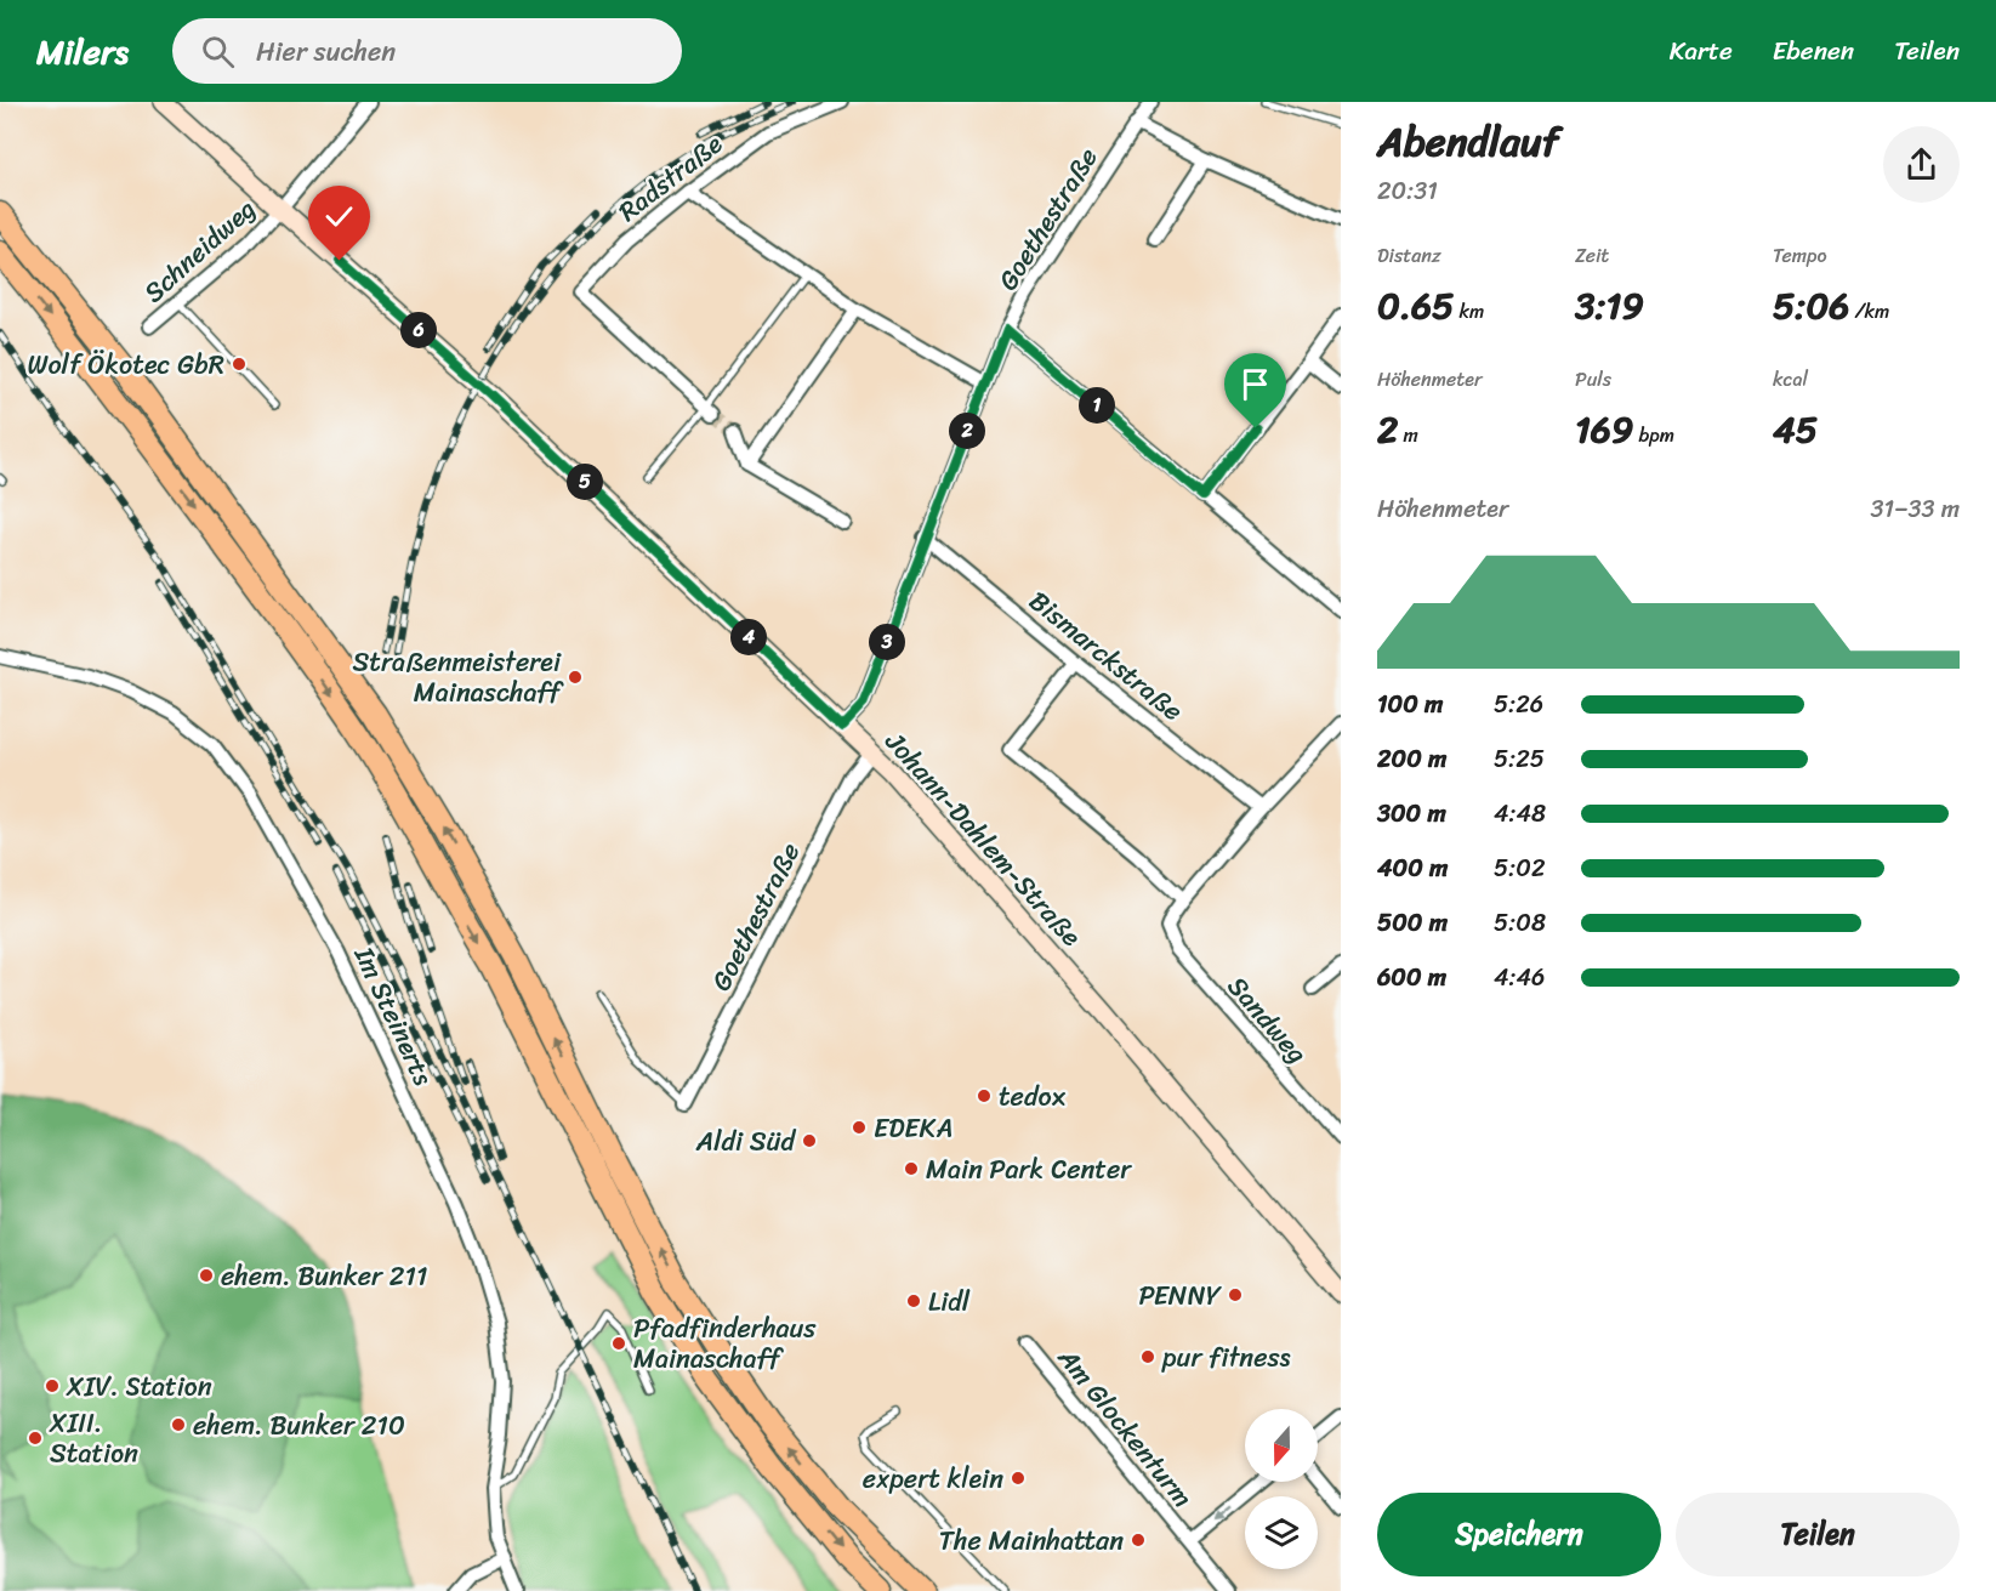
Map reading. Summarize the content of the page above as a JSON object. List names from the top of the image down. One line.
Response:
{"streets":{"street":["Radstraße","Goethestraße","Schneidweg","Bismarckstraße","Johann-Dahlem-Straße","Im Steinerts","Sandweg","Am Glockenturm"]},"crossings":[["Goethestraße","Bismarckstraße"],["Goethestraße","Johann-Dahlem-Straße"],["Schneidweg","Johann-Dahlem-Straße"]],"places":["Wolf Ökotec GbR","Straßenmeisterei Mainaschaff","tedox","EDEKA","Aldi Süd","Main Park Center","ehem. Bunker 211","PENNY","Lidl","Pfadfinderhaus Mainaschaff","pur fitness","XIV. Station","ehem. Bunker 210","XIII. Station","expert klein","The Mainhattan"],"north":"bottom","page":{"header":"Milers","search":"Hier suchen","nav":["Karte","Ebenen","Teilen"],"heading":["Abendlauf","20:31"],"stats":[["Distanz","0.65 km"],["Zeit","3:19"],["Tempo","5:06 /km"],["Höhenmeter","2 m"],["Puls","169 bpm"],["kcal","45"]],"pins":["6","1","2","5","4","3"],"chart":["Höhenmeter","31–33 m"],"list":[{"name":"100 m","note":"5:26"},{"name":"200 m","note":"5:25"},{"name":"300 m","note":"4:48"},{"name":"400 m","note":"5:02"},{"name":"500 m","note":"5:08"},{"name":"600 m","note":"4:46"}],"buttons":["Speichern","Teilen"]}}
